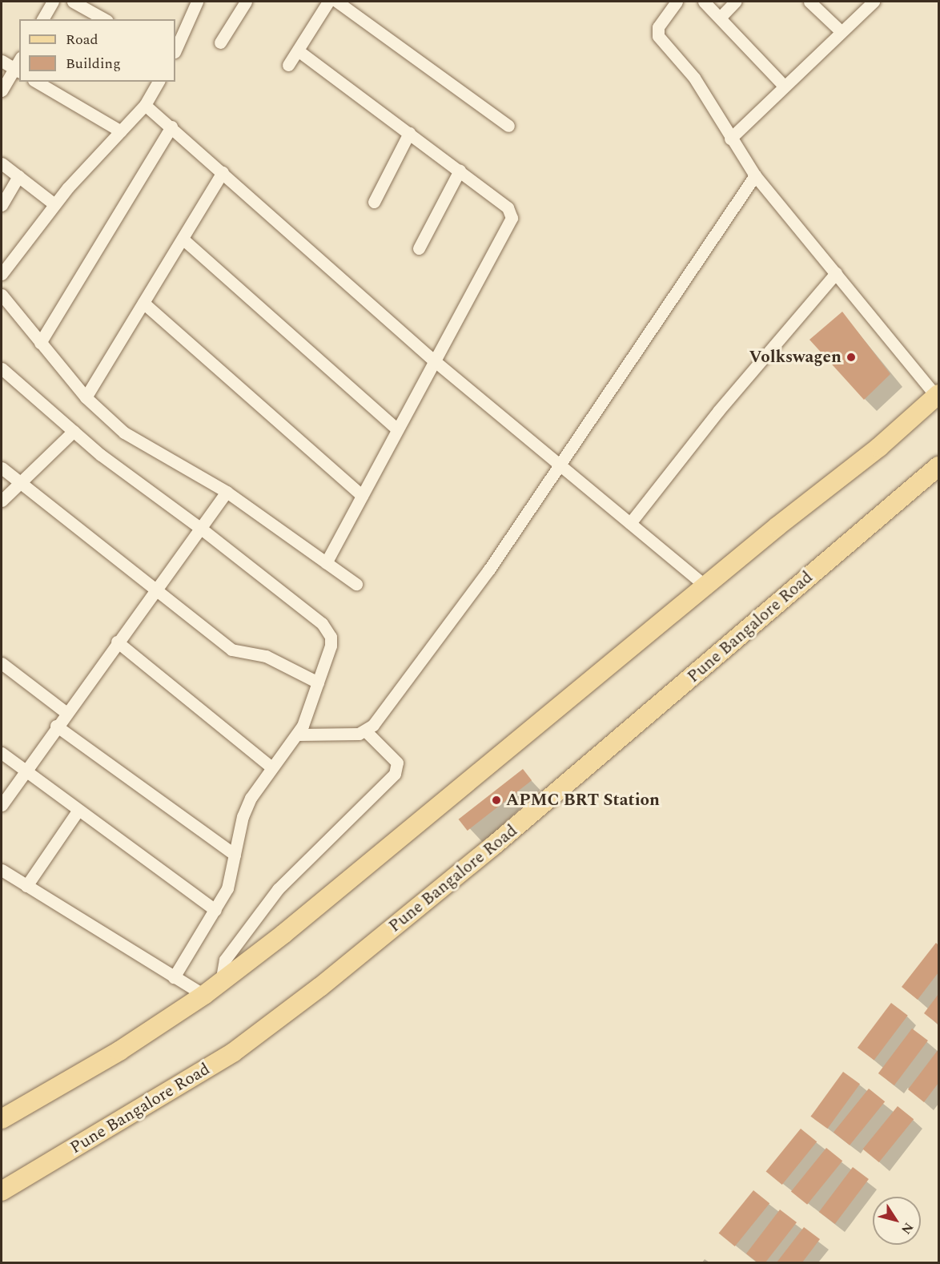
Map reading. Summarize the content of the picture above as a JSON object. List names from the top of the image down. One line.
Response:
{"streets":{"main road":["Pune Bangalore Road"]},"places":["Volkswagen","APMC BRT Station"],"legend":["Road","Building"],"north":"bottom right"}
